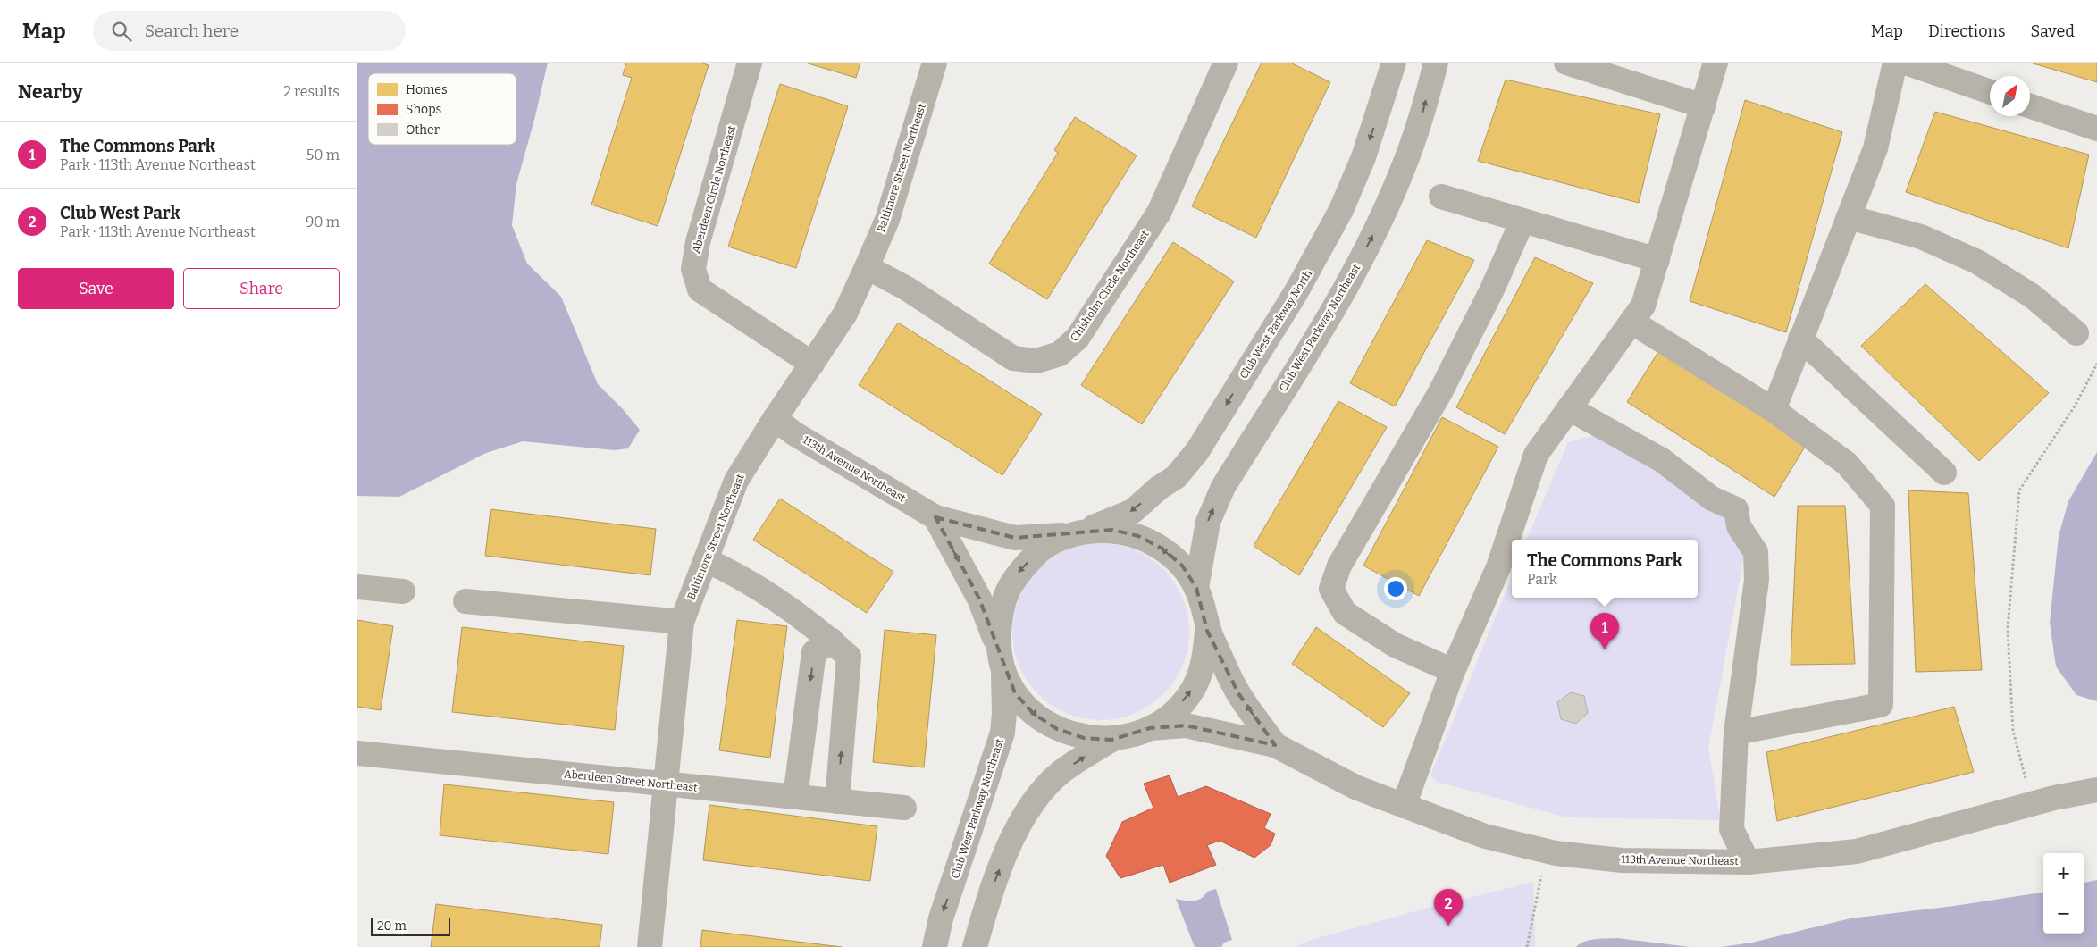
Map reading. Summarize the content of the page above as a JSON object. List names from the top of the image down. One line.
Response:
{"streets":{"street":["Baltimore Street Northeast","Aberdeen Circle Northeast","Chisholm Circle Northeast","Club West Parkway North","Club West Parkway Northeast","113th Avenue Northeast","Aberdeen Street Northeast"]},"crossings":[["Baltimore Street Northeast","Aberdeen Circle Northeast"],["Baltimore Street Northeast","Chisholm Circle Northeast"],["Baltimore Street Northeast","113th Avenue Northeast"],["Baltimore Street Northeast","Aberdeen Street Northeast"],["Club West Parkway North","113th Avenue Northeast"],["Club West Parkway Northeast","113th Avenue Northeast"]],"one_way":["Club West Parkway North"],"legend":["Homes","Shops","Other"],"scale_bar":"20 m","north":"top right","page":{"header":"Map","search":"Search here","nav":["Map","Directions","Saved"],"heading":["Nearby","2 results"],"list":[{"mark":"1","name":"The Commons Park","note":"Park · 113th Avenue Northeast","value":"50 m"},{"mark":"2","name":"Club West Park","note":"Park · 113th Avenue Northeast","value":"90 m"}],"buttons":["Save","Share"],"popup":["The Commons Park","Park"],"pins":["1","2"],"map_buttons":["+","−"],"scale":"20 m"}}
